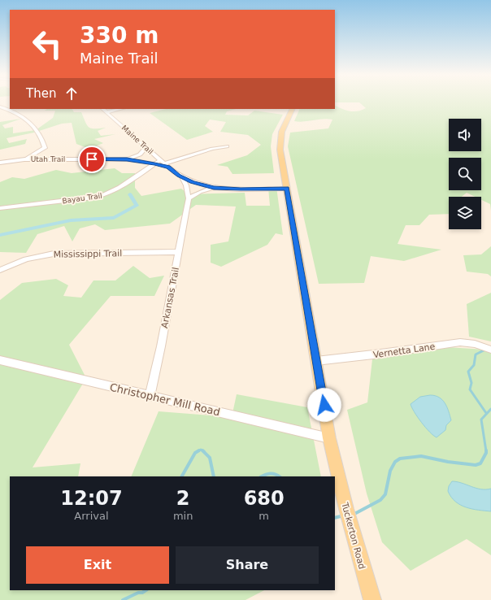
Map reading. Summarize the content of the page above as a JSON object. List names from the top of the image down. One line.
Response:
{"streets":{"main road":["Tuckerton Road"],"street":["Maine Trail","Utah Trail","Bayau Trail","Mississippi Trail","Arkansas Trail","Vernetta Lane","Christopher Mill Road"]},"crossings":[["Maine Trail","Utah Trail"],["Maine Trail","Arkansas Trail"],["Maine Trail","Tuckerton Road"],["Utah Trail","Bayau Trail"],["Mississippi Trail","Arkansas Trail"],["Arkansas Trail","Christopher Mill Road"],["Vernetta Lane","Tuckerton Road"],["Christopher Mill Road","Tuckerton Road"]],"page":{"turn":["330 m","Maine Trail"],"then":"Then","eta":["12:07","Arrival","2","min","680","m"],"buttons":["Exit","Share"]}}
